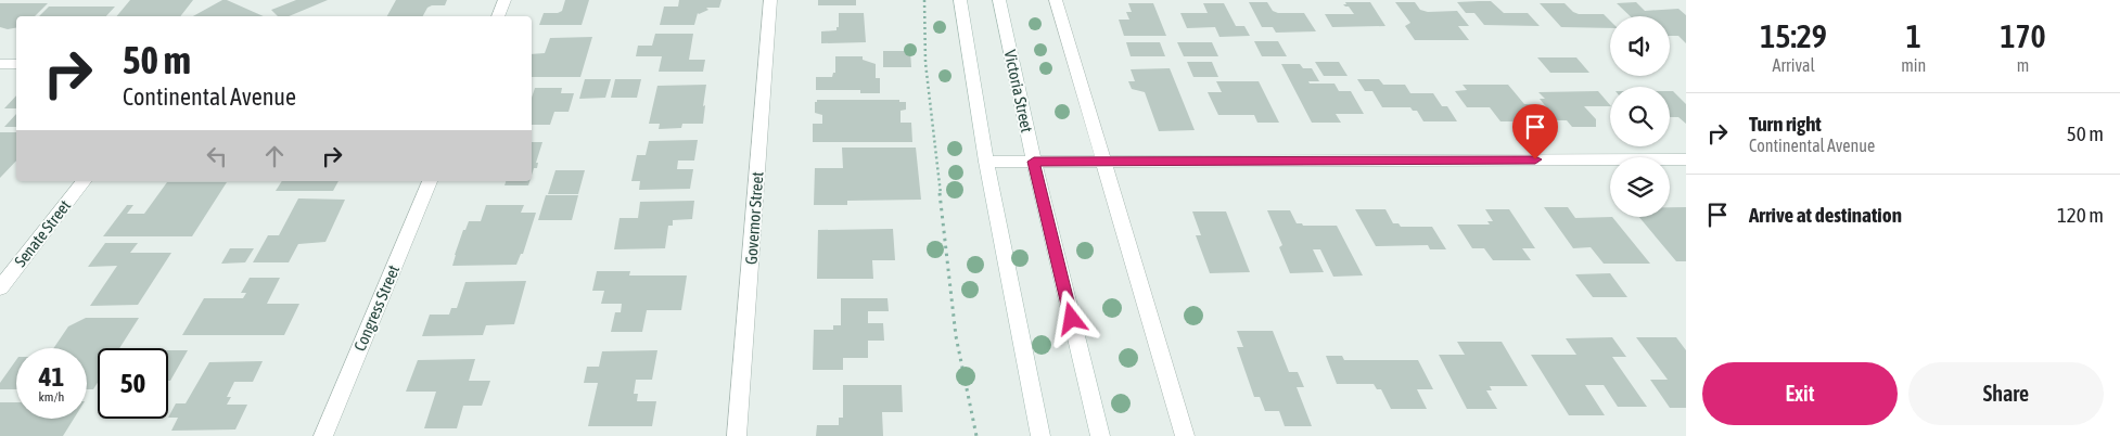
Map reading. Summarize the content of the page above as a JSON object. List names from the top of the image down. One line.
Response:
{"streets":{"street":["Victoria Street","Governor Street","Senate Street","Congress Street"]},"page":{"eta":["15:29","Arrival","1","min","170","m"],"turn":["50 m","Continental Avenue"],"list":[{"name":"Turn right","note":"Continental Avenue","value":"50 m"},{"name":"Arrive at destination","value":"120 m"}],"speed":"41 km/h","limit":"50","buttons":["Exit","Share"]}}
